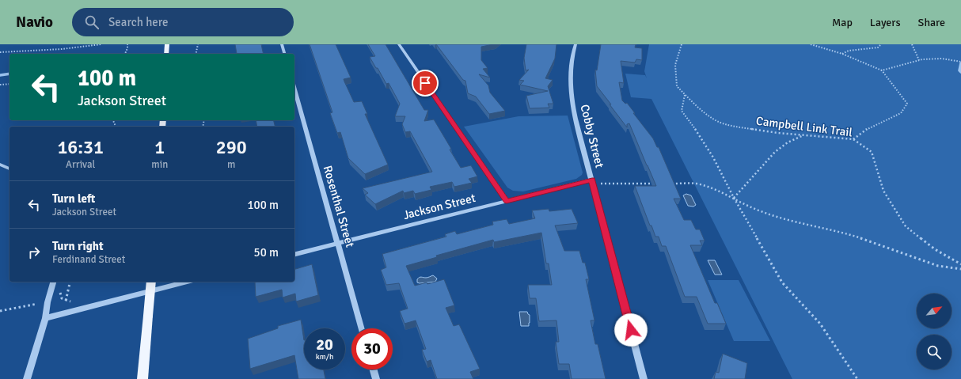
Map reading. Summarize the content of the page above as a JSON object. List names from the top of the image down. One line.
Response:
{"streets":{"street":["Cobby Street","Rosenthal Street","Jackson Street"],"path":["Campbell Link Trail"]},"crossings":[["Cobby Street","Jackson Street"],["Rosenthal Street","Jackson Street"]],"north":"top right","page":{"header":"Navio","search":"Search here","nav":["Map","Layers","Share"],"turn":["100 m","Jackson Street"],"eta":["16:31","Arrival","1","min","290","m"],"list":[{"name":"Turn left","note":"Jackson Street","value":"100 m"},{"name":"Turn right","note":"Ferdinand Street","value":"50 m"}],"speed":"20 km/h","limit":"30"}}
